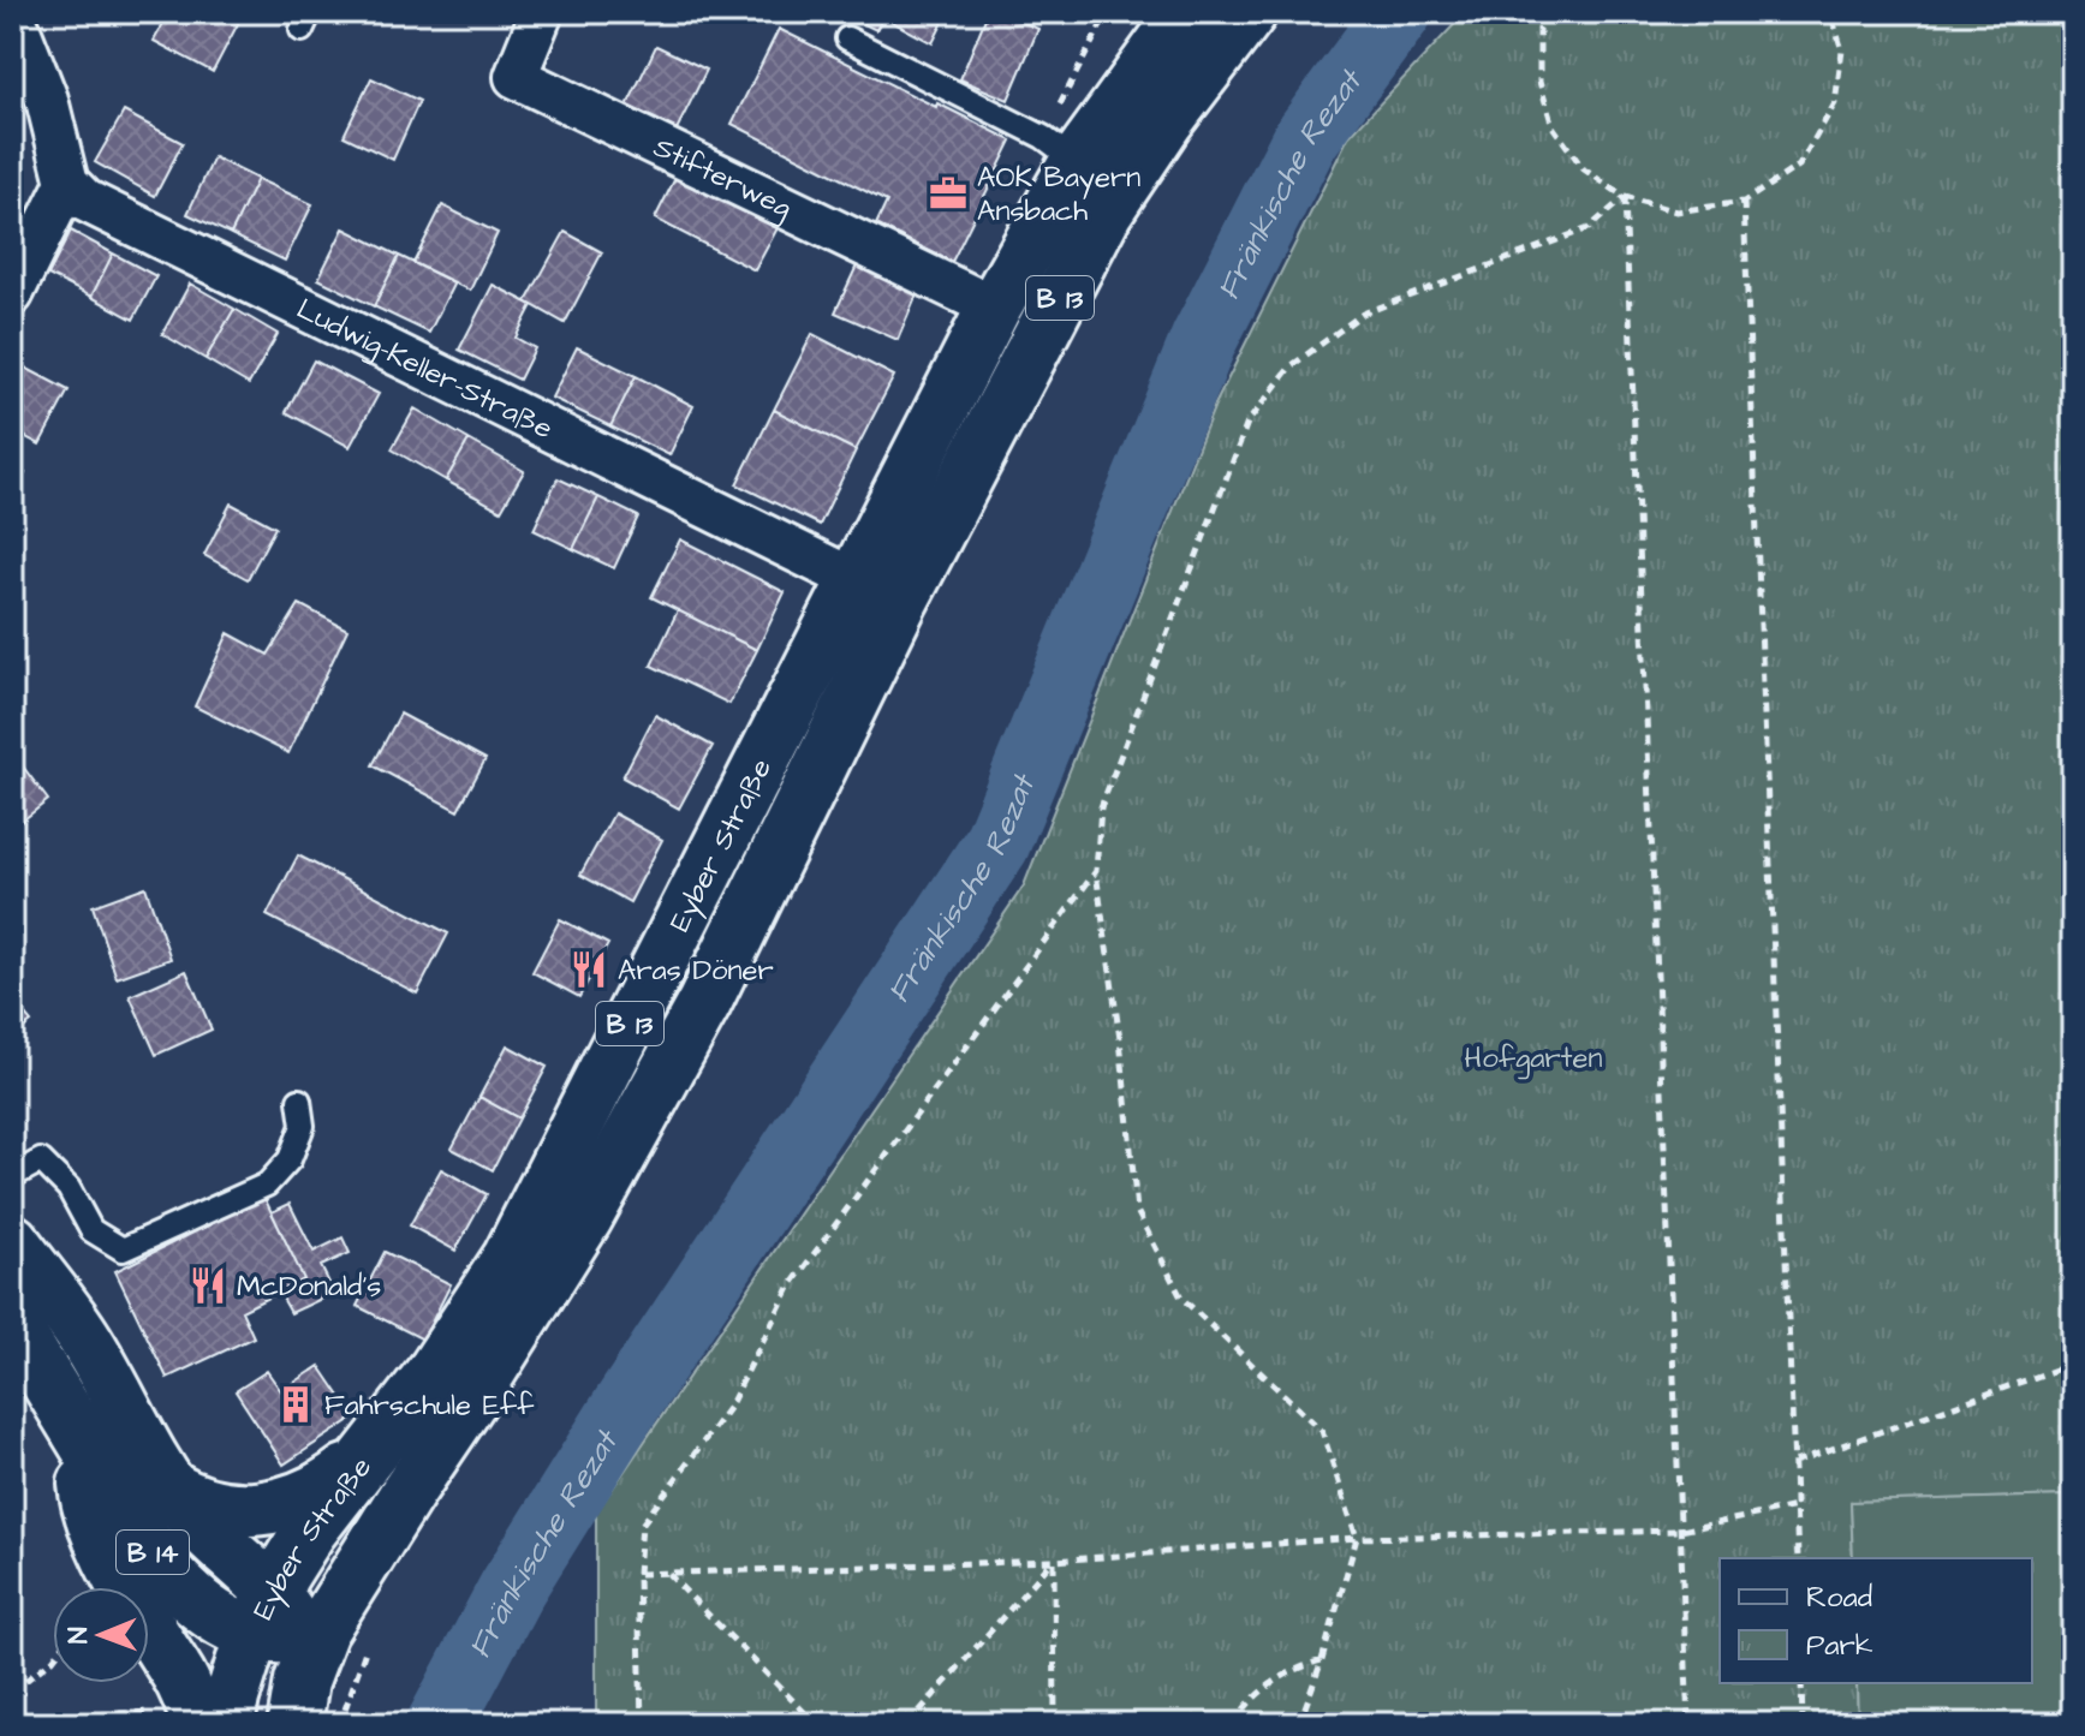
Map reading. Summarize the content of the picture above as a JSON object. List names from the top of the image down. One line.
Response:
{"streets":{"main road":["B 13","Eyber Straße","B 14"],"street":["Stifterweg","Ludwig-Keller-Straße"]},"crossings":[["Stifterweg","Eyber Straße"],["B 13","Eyber Straße"],["B 13","B 14"],["Ludwig-Keller-Straße","Eyber Straße"],["Eyber Straße","B 14"]],"water":["Fränkische Rezat"],"parks":["Hofgarten"],"places":{"office":["AOK Bayern Ansbach"],"restaurant":["Aras Döner","McDonald's"],"building":["Fahrschule Eff"]},"legend":["Road","Park"],"north":"left"}
